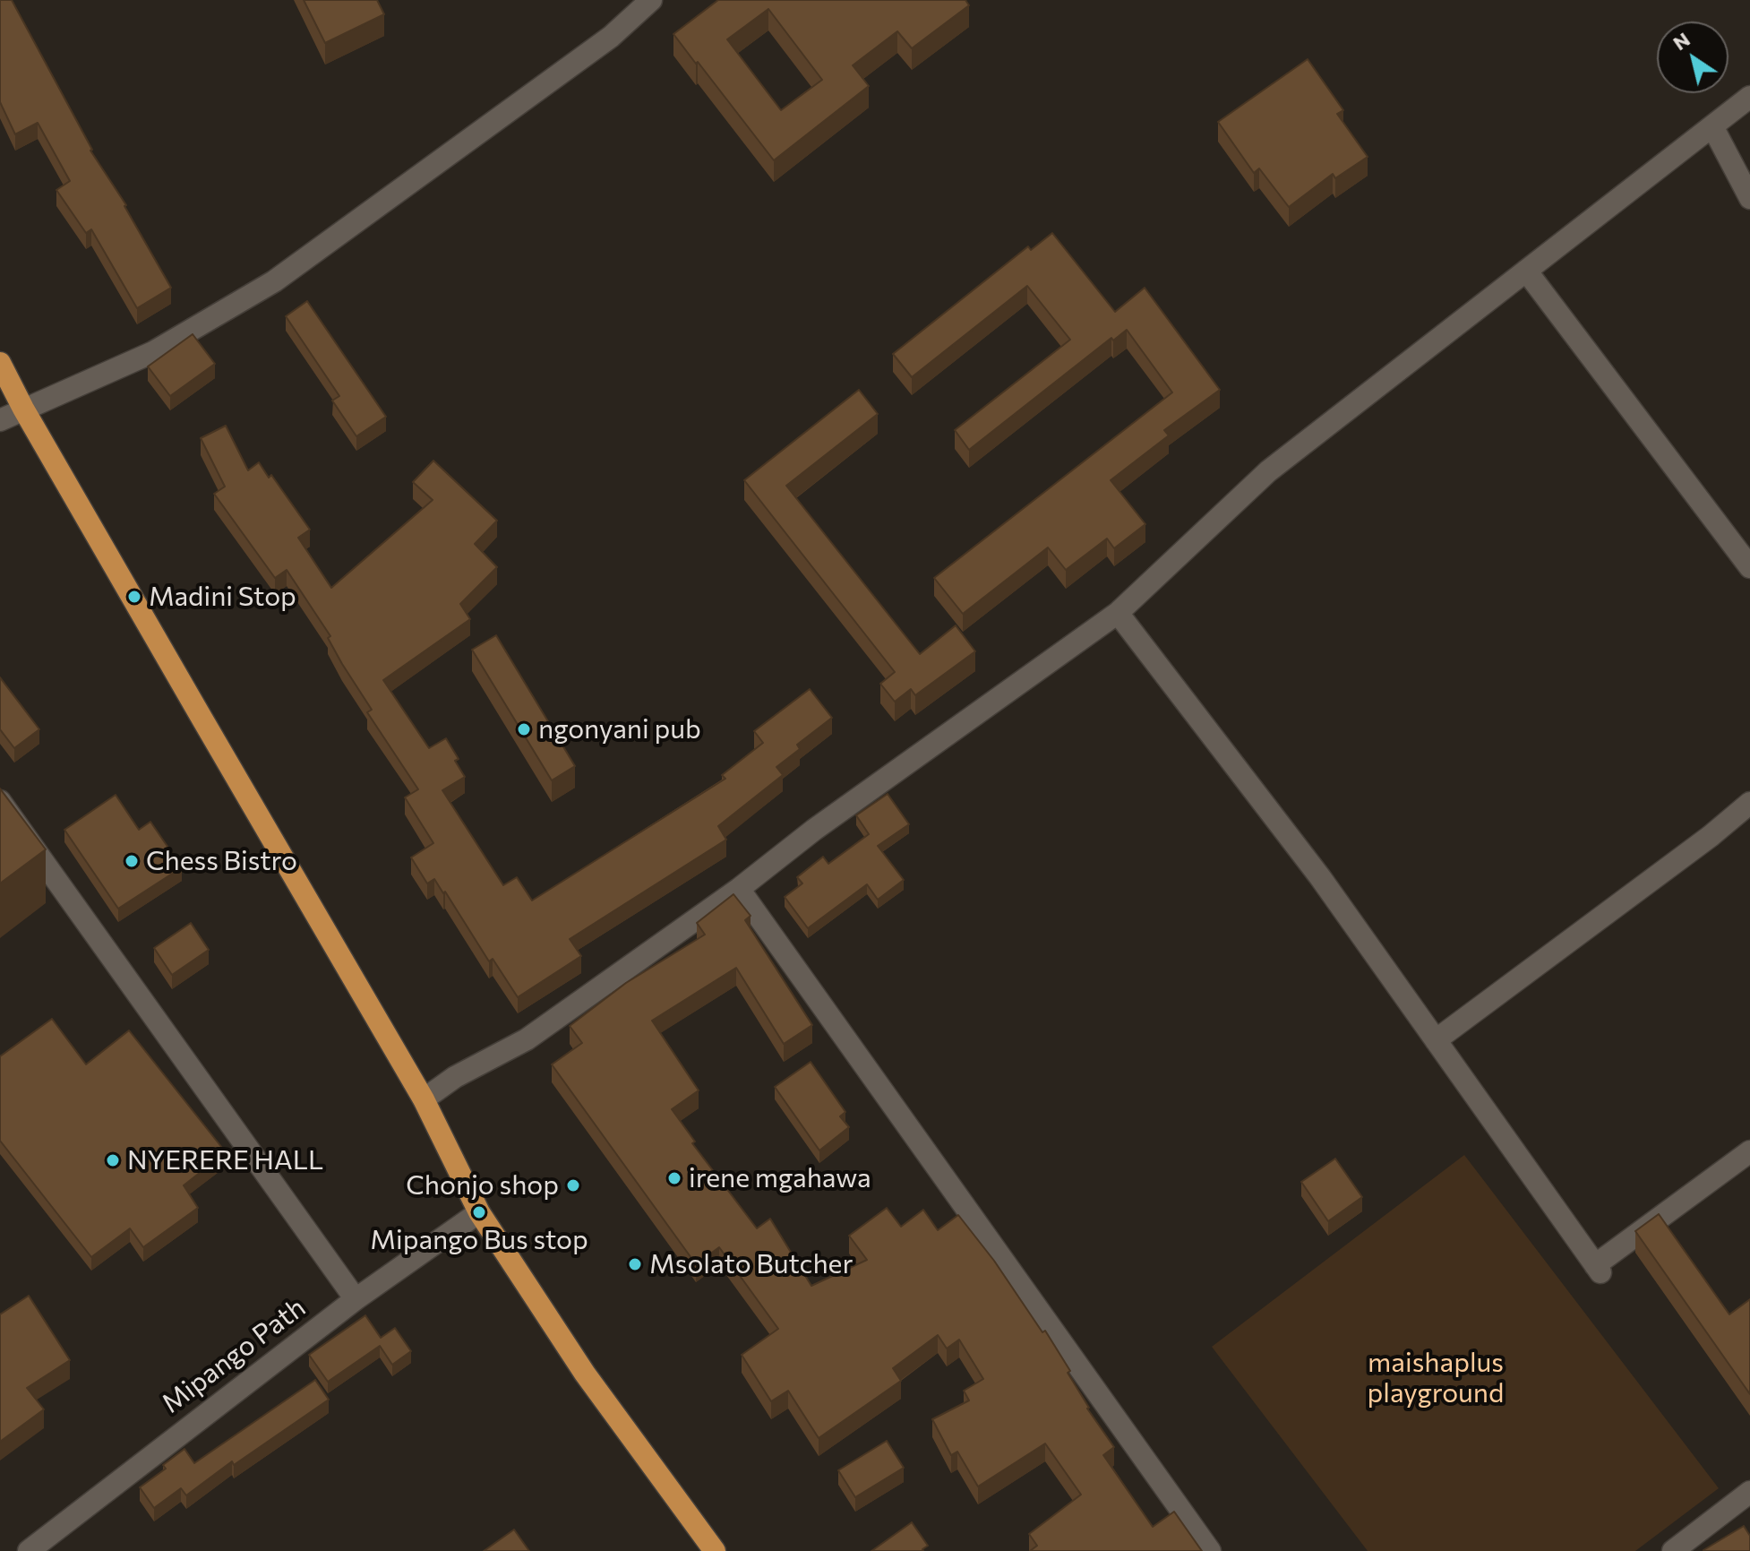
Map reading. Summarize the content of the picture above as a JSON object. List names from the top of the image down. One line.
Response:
{"streets":{"street":["Mipango Path"]},"parks":["maishaplus playground"],"places":["Madini Stop","ngonyani pub","Chess Bistro","NYERERE HALL","irene mgahawa","Chonjo shop","Mipango Bus stop","Msolato Butcher"],"north":"top left"}
